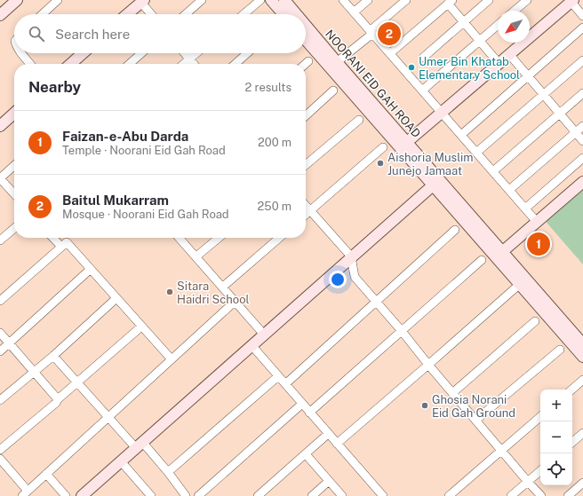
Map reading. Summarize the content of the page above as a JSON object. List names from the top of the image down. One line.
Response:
{"streets":{"main road":["NOORANI EID GAH ROAD"]},"places":["Umer Bin Khatab Elementary School","Aishoria Muslim Junejo Jamaat","Sitara Haidri School","Ghosia Norani Eid Gah Ground"],"north":"bottom left","page":{"search":"Search here","pins":["2","1"],"heading":["Nearby","2 results"],"list":[{"mark":"1","name":"Faizan-e-Abu Darda","note":"Temple · Noorani Eid Gah Road","value":"200 m"},{"mark":"2","name":"Baitul Mukarram","note":"Mosque · Noorani Eid Gah Road","value":"250 m"}],"map_buttons":["+","−"]}}
